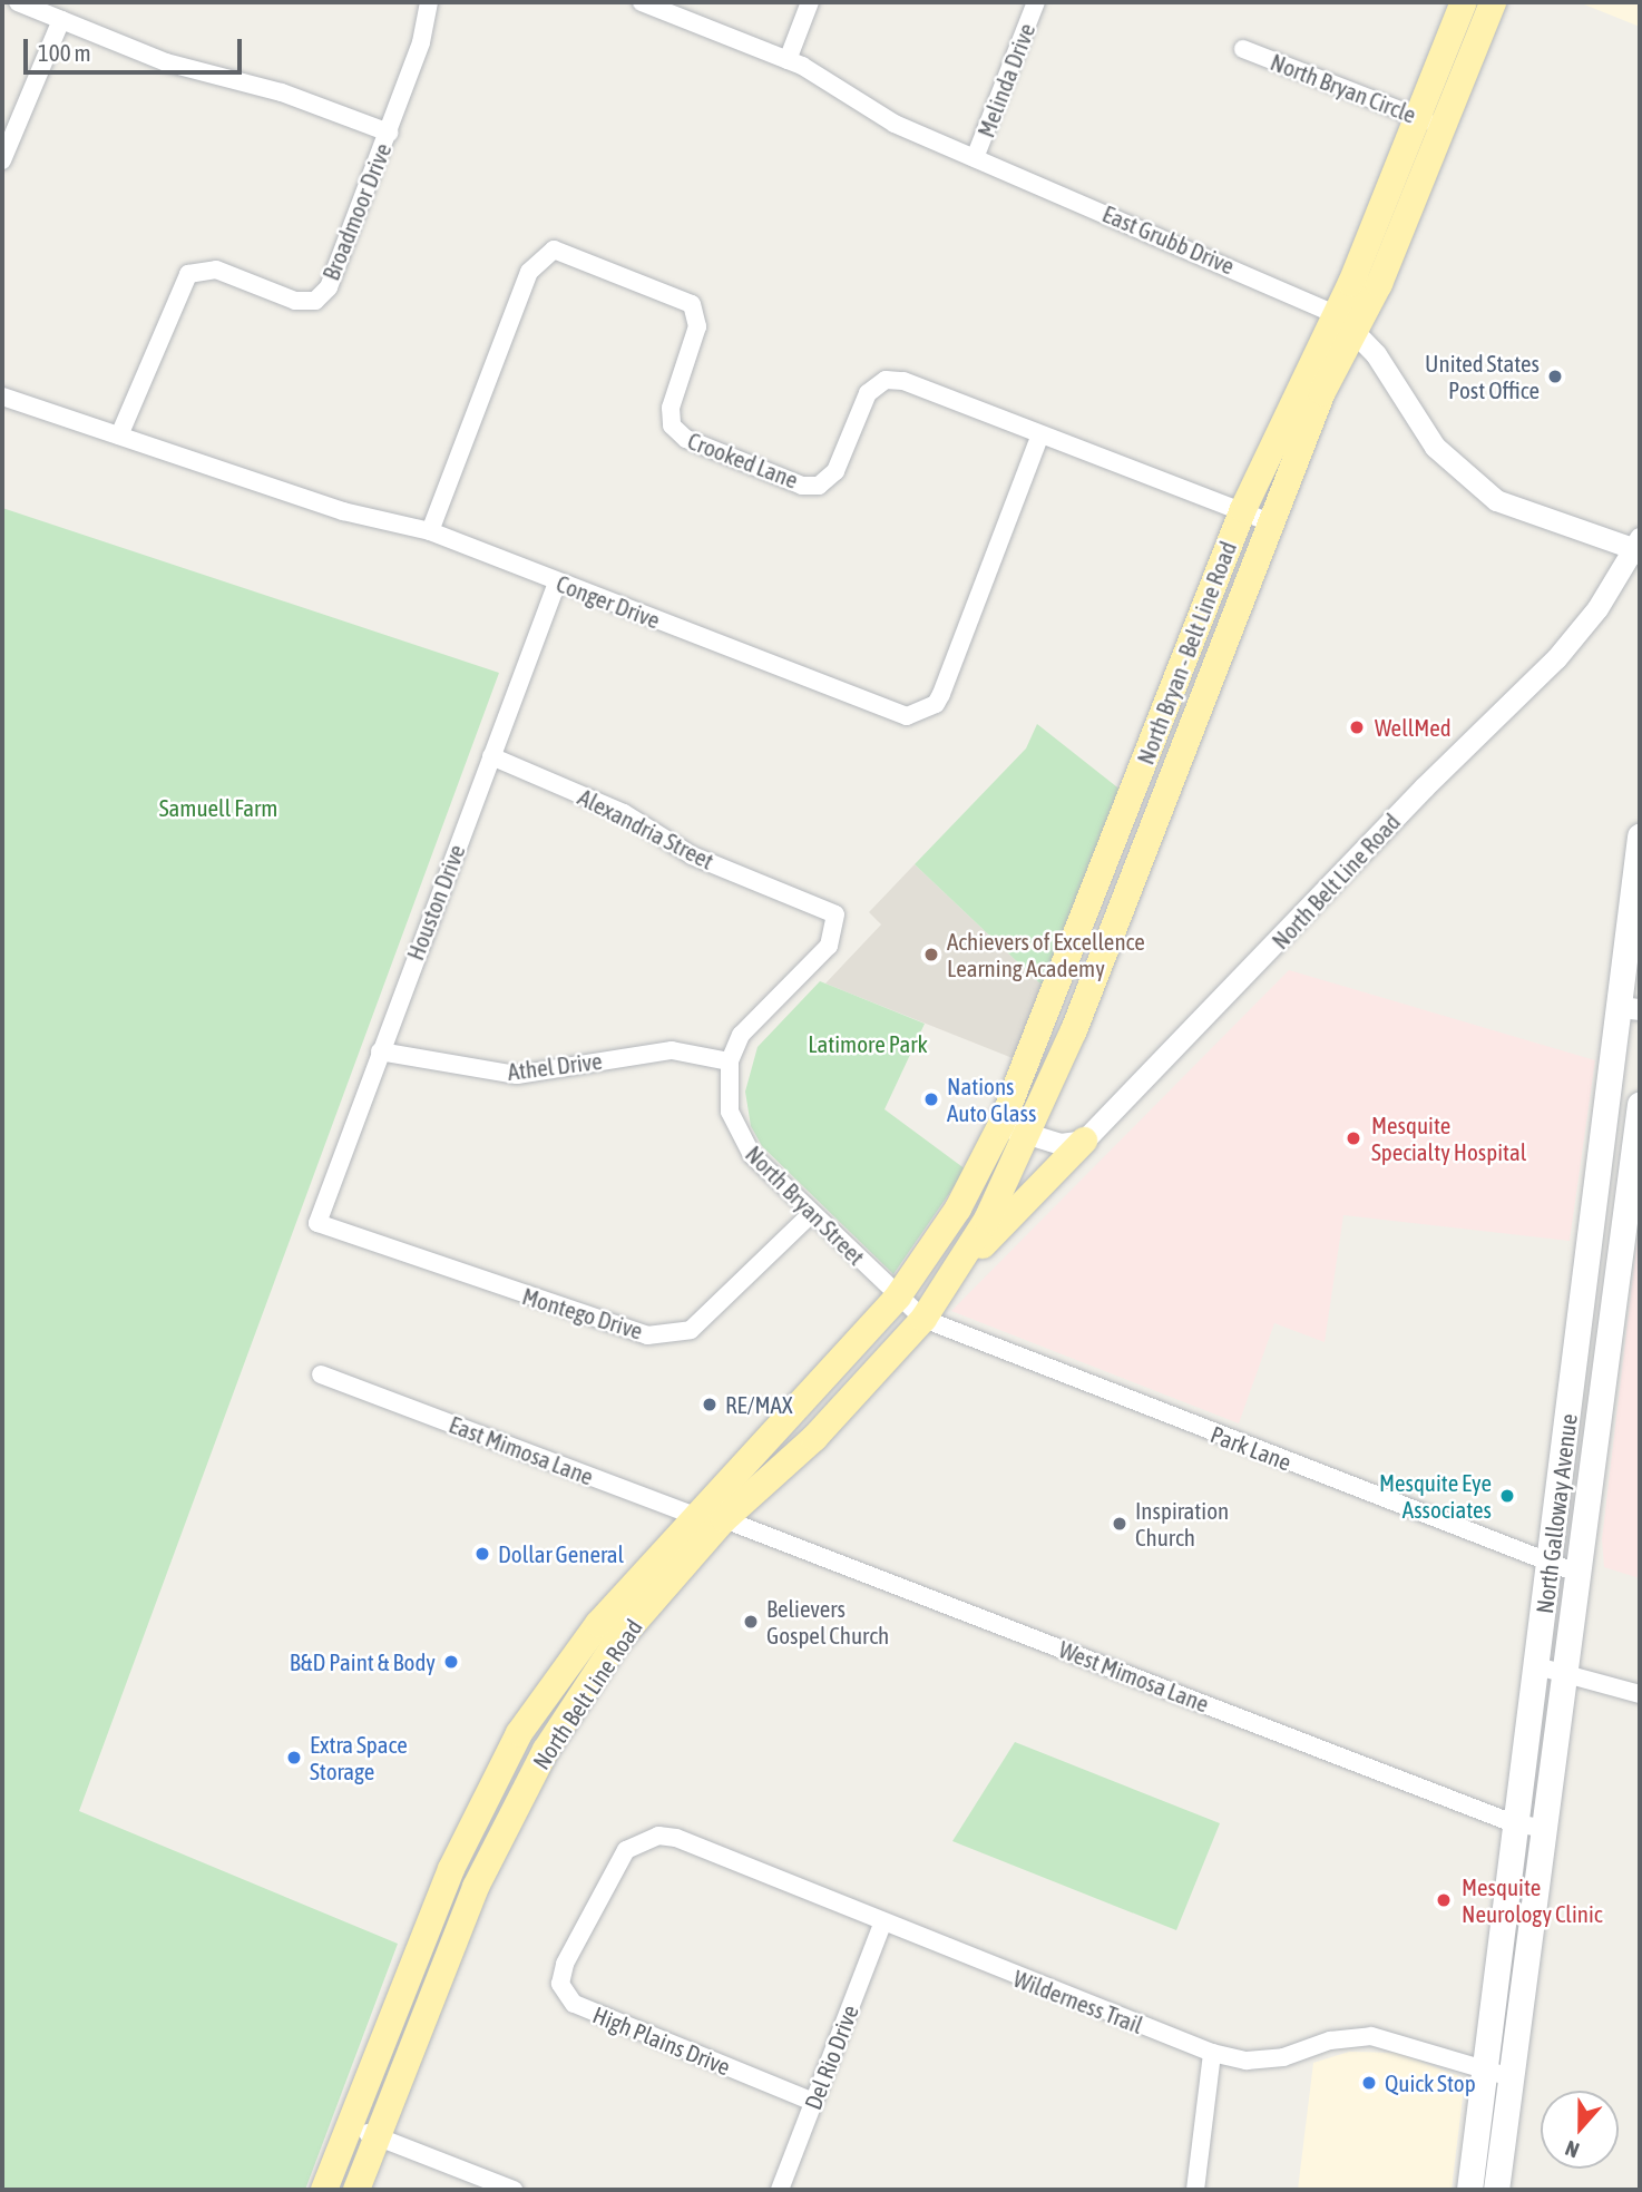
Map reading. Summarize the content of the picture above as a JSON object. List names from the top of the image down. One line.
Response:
{"streets":{"main road":["North Bryan - Belt Line Road","North Belt Line Road","North Galloway Avenue"],"street":["Melinda Drive","North Bryan Circle","Broadmoor Drive","East Grubb Drive","Crooked Lane","Conger Drive","Alexandria Street","Houston Drive","Athel Drive","North Bryan Street","Montego Drive","Park Lane","East Mimosa Lane","West Mimosa Lane","Wilderness Trail","High Plains Drive","Del Rio Drive"]},"crossings":[["Melinda Drive","East Grubb Drive"],["North Bryan Circle","North Bryan - Belt Line Road"],["Broadmoor Drive","Conger Drive"],["East Grubb Drive","North Bryan - Belt Line Road"],["East Grubb Drive","North Belt Line Road"],["Crooked Lane","Conger Drive"],["Crooked Lane","North Bryan - Belt Line Road"],["Conger Drive","Houston Drive"],["North Bryan - Belt Line Road","North Belt Line Road"],["North Bryan - Belt Line Road","North Bryan Street"],["Alexandria Street","Houston Drive"],["Alexandria Street","North Bryan Street"],["North Belt Line Road","North Bryan Street"],["North Belt Line Road","Park Lane"],["North Belt Line Road","East Mimosa Lane"],["North Belt Line Road","West Mimosa Lane"],["Houston Drive","Athel Drive"],["Houston Drive","Montego Drive"],["Athel Drive","North Bryan Street"],["North Bryan Street","Montego Drive"],["North Bryan Street","Park Lane"],["Park Lane","North Galloway Avenue"],["East Mimosa Lane","West Mimosa Lane"],["North Galloway Avenue","West Mimosa Lane"],["North Galloway Avenue","Wilderness Trail"],["Wilderness Trail","High Plains Drive"],["Wilderness Trail","Del Rio Drive"],["High Plains Drive","Del Rio Drive"]],"parks":["Samuell Farm","Latimore Park"],"places":["United States Post Office","WellMed","Achievers of Excellence Learning Academy","Nations Auto Glass","Mesquite Specialty Hospital","RE/MAX","Mesquite Eye Associates","Inspiration Church","Dollar General","Believers Gospel Church","B&D Paint & Body","Extra Space Storage","Mesquite Neurology Clinic","Quick Stop"],"scale_bar":"100 m","north":"bottom"}
